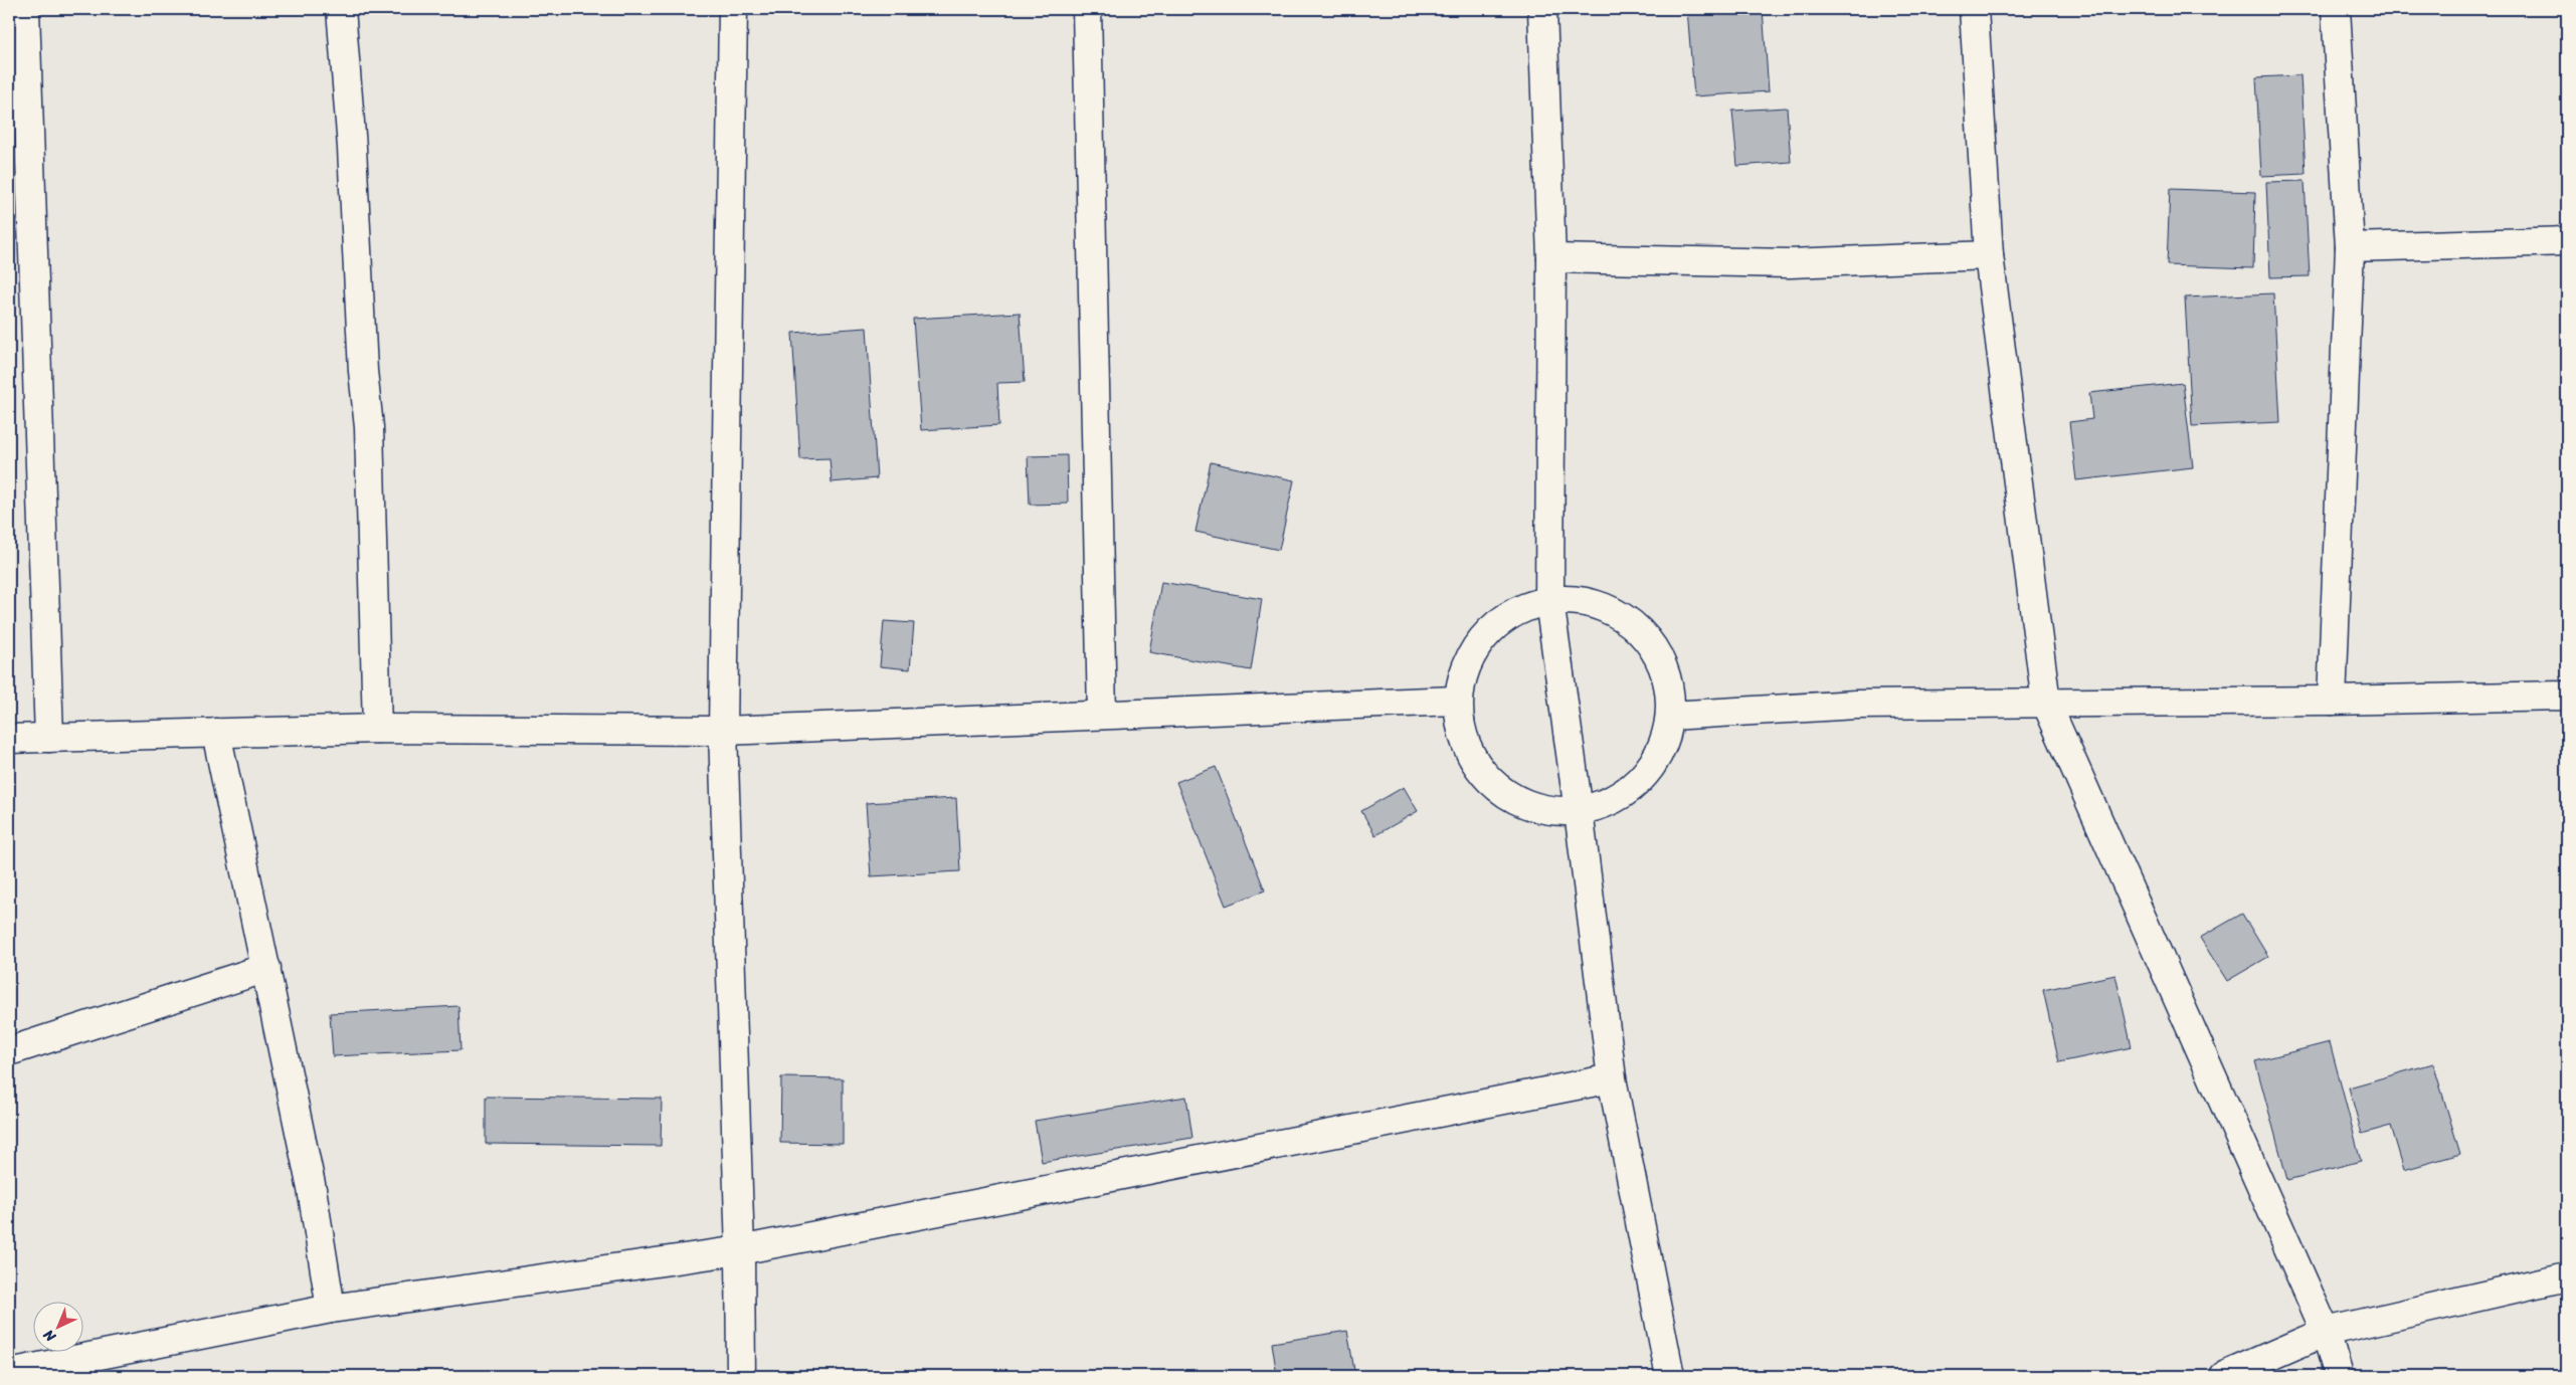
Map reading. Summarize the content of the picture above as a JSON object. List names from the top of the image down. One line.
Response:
{"north":"bottom left"}
